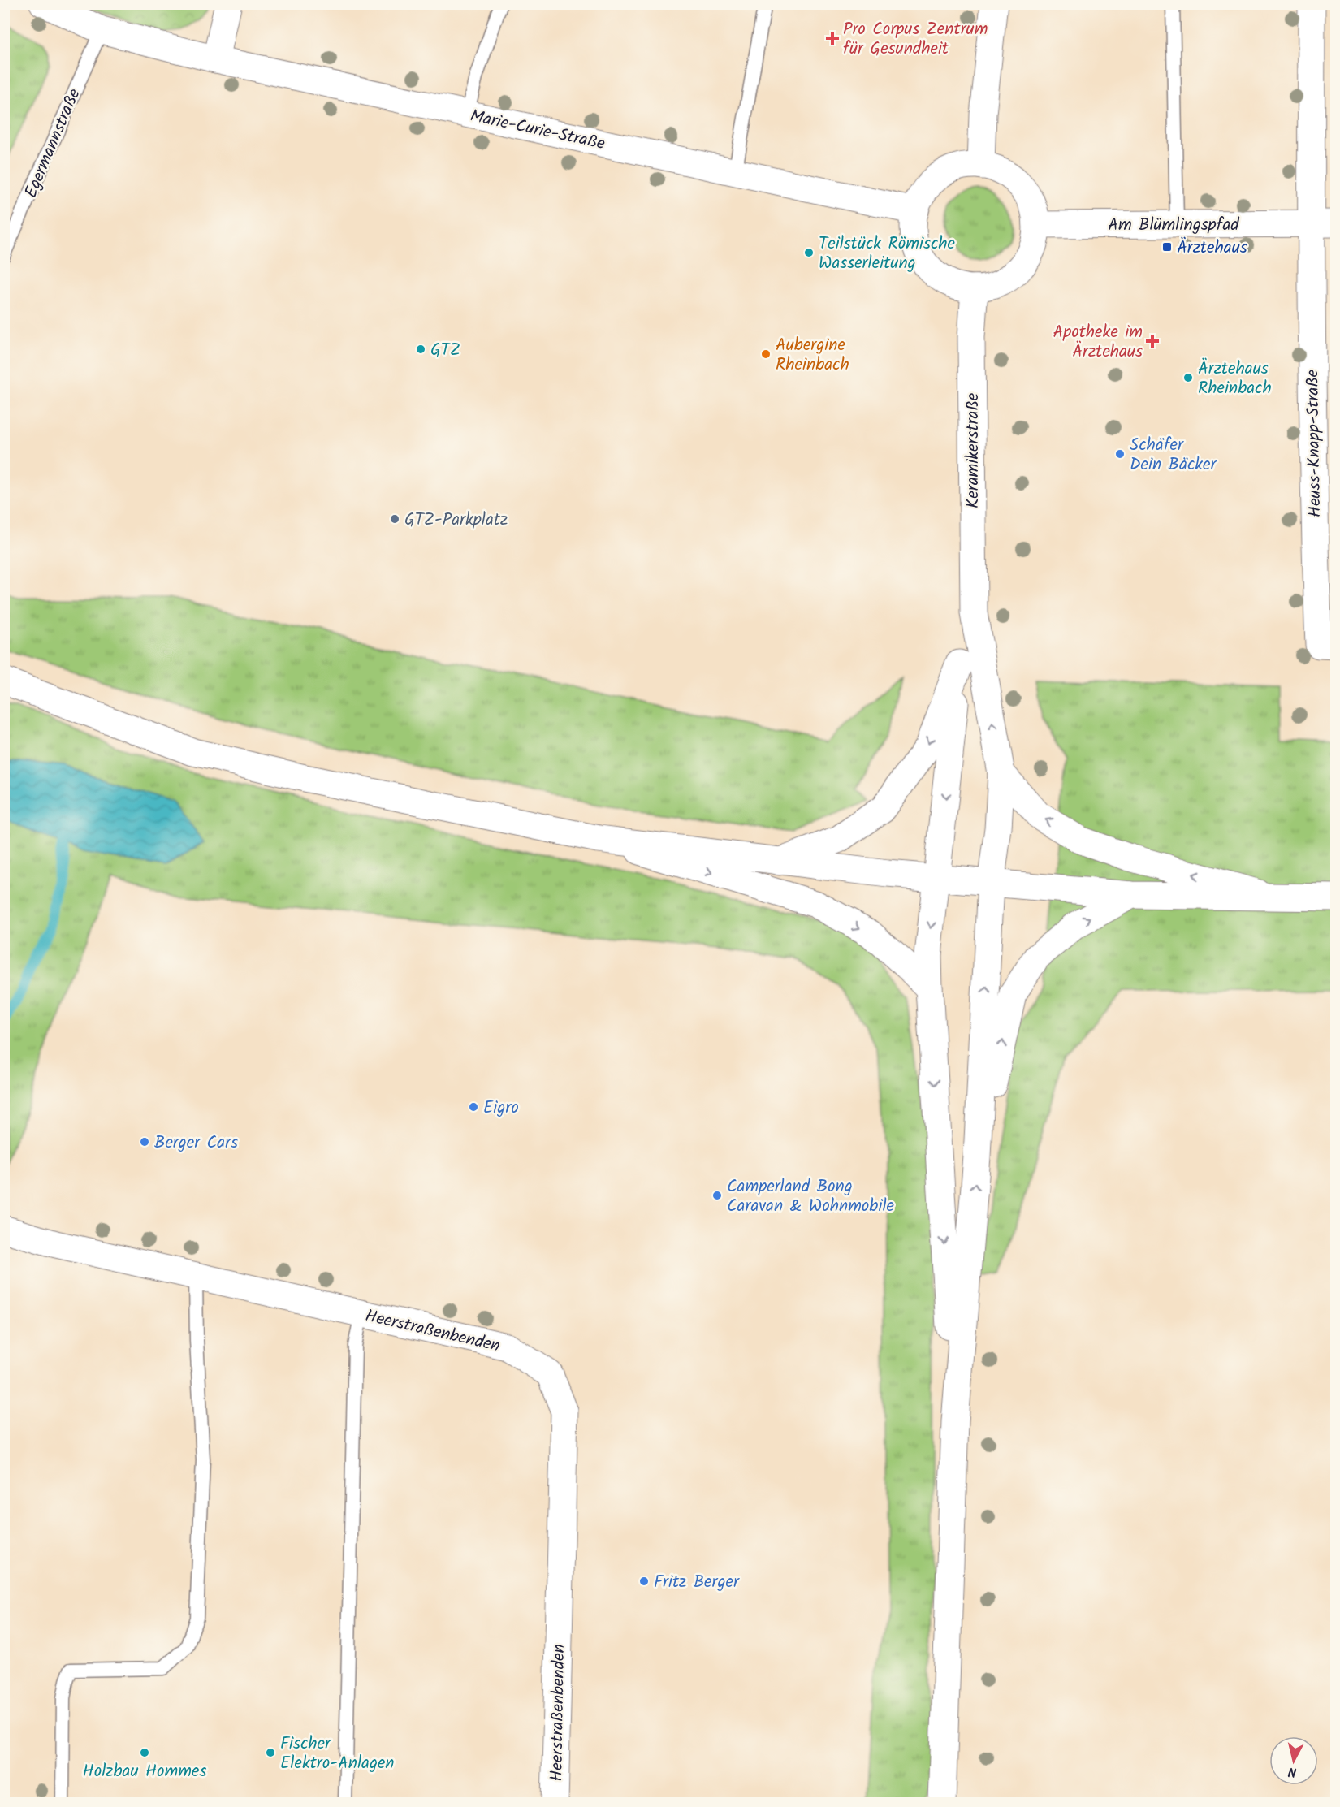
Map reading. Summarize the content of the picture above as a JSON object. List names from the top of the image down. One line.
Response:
{"streets":{"street":["Marie-Curie-Straße","Am Blümlingspfad","Heuss-Knapp-Straße","Keramikerstraße","Heerstraßenbenden"],"lane":["Egermannstraße"]},"crossings":[["Marie-Curie-Straße","Am Blümlingspfad"],["Marie-Curie-Straße","Keramikerstraße"],["Am Blümlingspfad","Heuss-Knapp-Straße"],["Am Blümlingspfad","Keramikerstraße"]],"places":{"health":["Pro Corpus Zentrum für Gesundheit","Apotheke im Ärztehaus"],"transit":["Ärztehaus"],"other":["Teilstück Römische Wasserleitung","GTZ","Aubergine Rheinbach","Ärztehaus Rheinbach","Schäfer Dein Bäcker","GTZ-Parkplatz","Eigro","Berger Cars","Camperland Bong Caravan & Wohnmobile","Fritz Berger","Holzbau Hommes","Fischer Elektro-Anlagen"]},"north":"bottom"}
